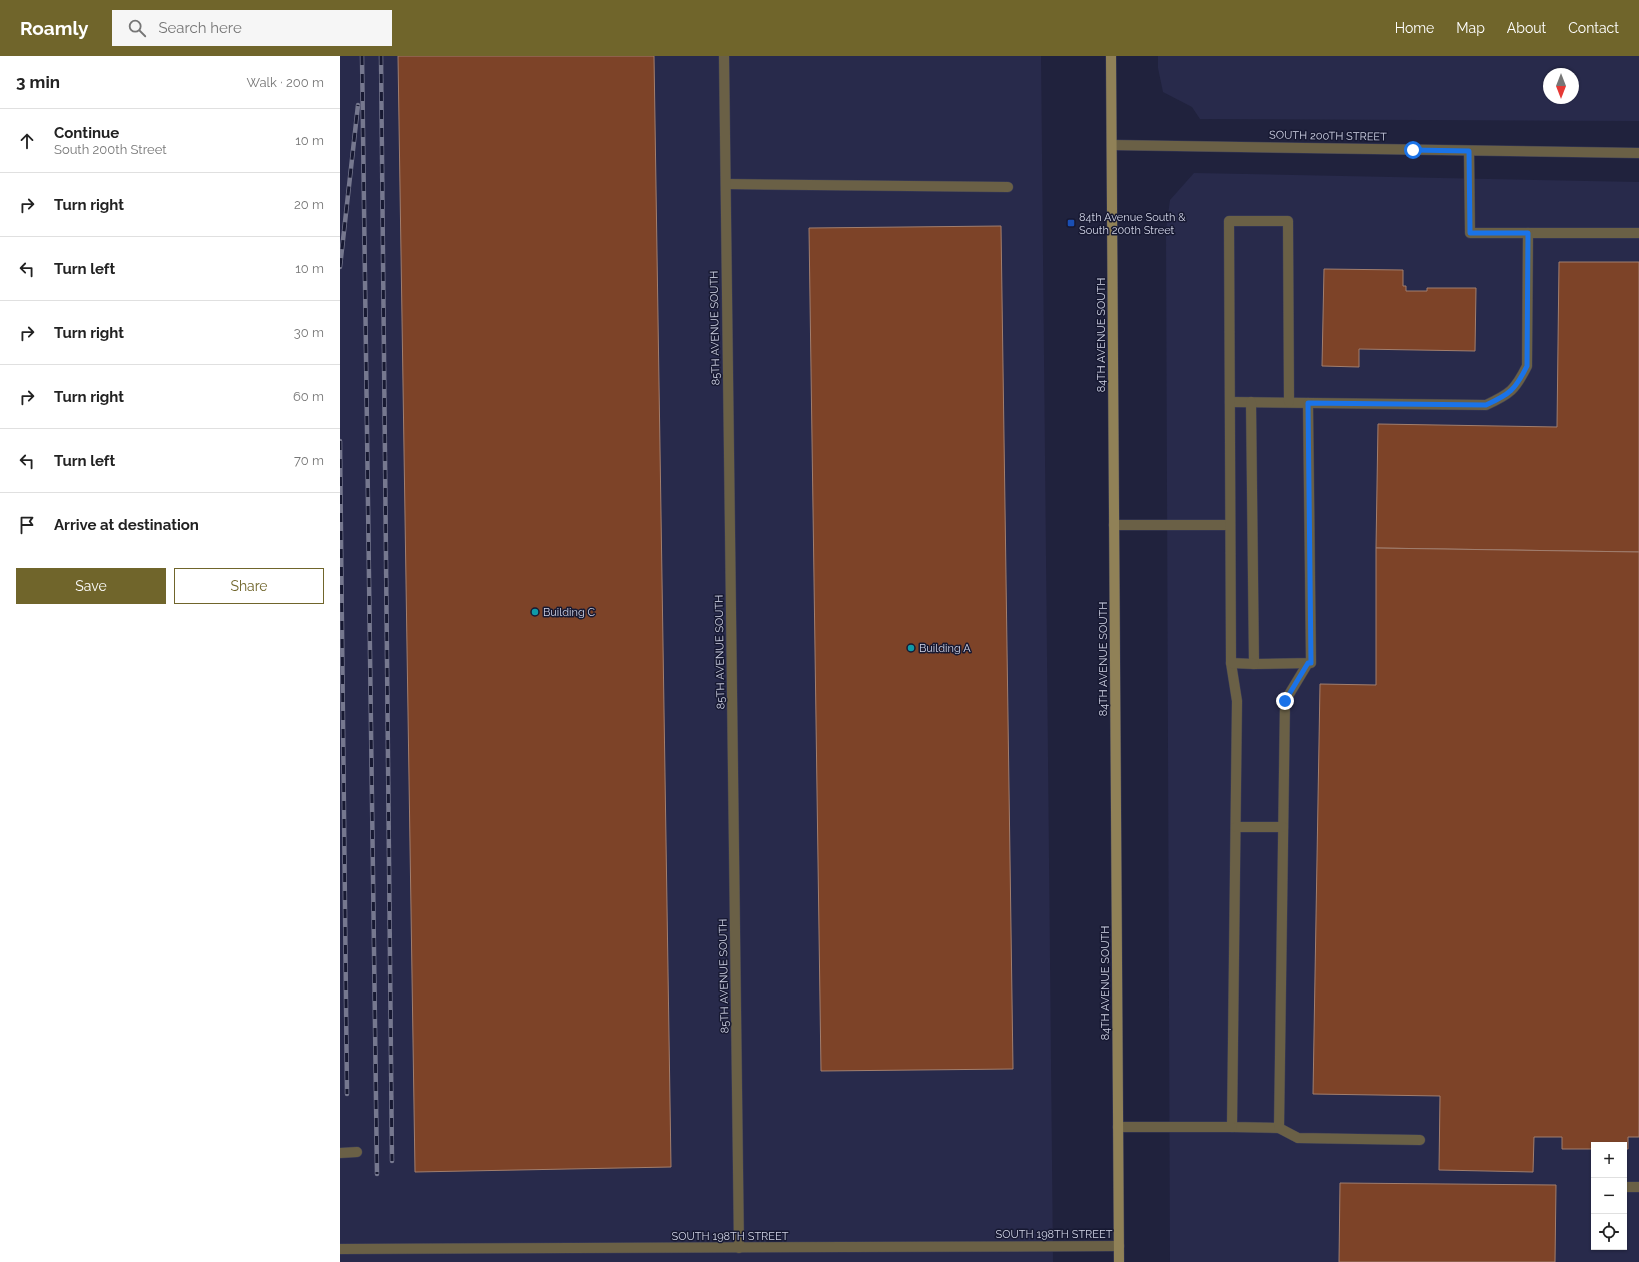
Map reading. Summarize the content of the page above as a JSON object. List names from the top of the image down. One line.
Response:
{"streets":{"main road":["84TH AVENUE SOUTH"],"street":["SOUTH 200TH STREET","85TH AVENUE SOUTH","SOUTH 198TH STREET"]},"crossings":[["SOUTH 200TH STREET","84TH AVENUE SOUTH"],["85TH AVENUE SOUTH","SOUTH 198TH STREET"],["84TH AVENUE SOUTH","SOUTH 198TH STREET"]],"places":{"transit":["84th Avenue South & South 200th Street"],"other":["Building C","Building A"]},"north":"bottom","page":{"header":"Roamly","search":"Search here","nav":["Home","Map","About","Contact"],"heading":["3 min","Walk · 200 m"],"list":[["Continue","South 200th Street","10 m"],["Turn right","20 m"],["Turn left","10 m"],["Turn right","30 m"],["Turn right","60 m"],["Turn left","70 m"],"Arrive at destination"],"buttons":["Save","Share"],"map_buttons":["+","−"]}}
